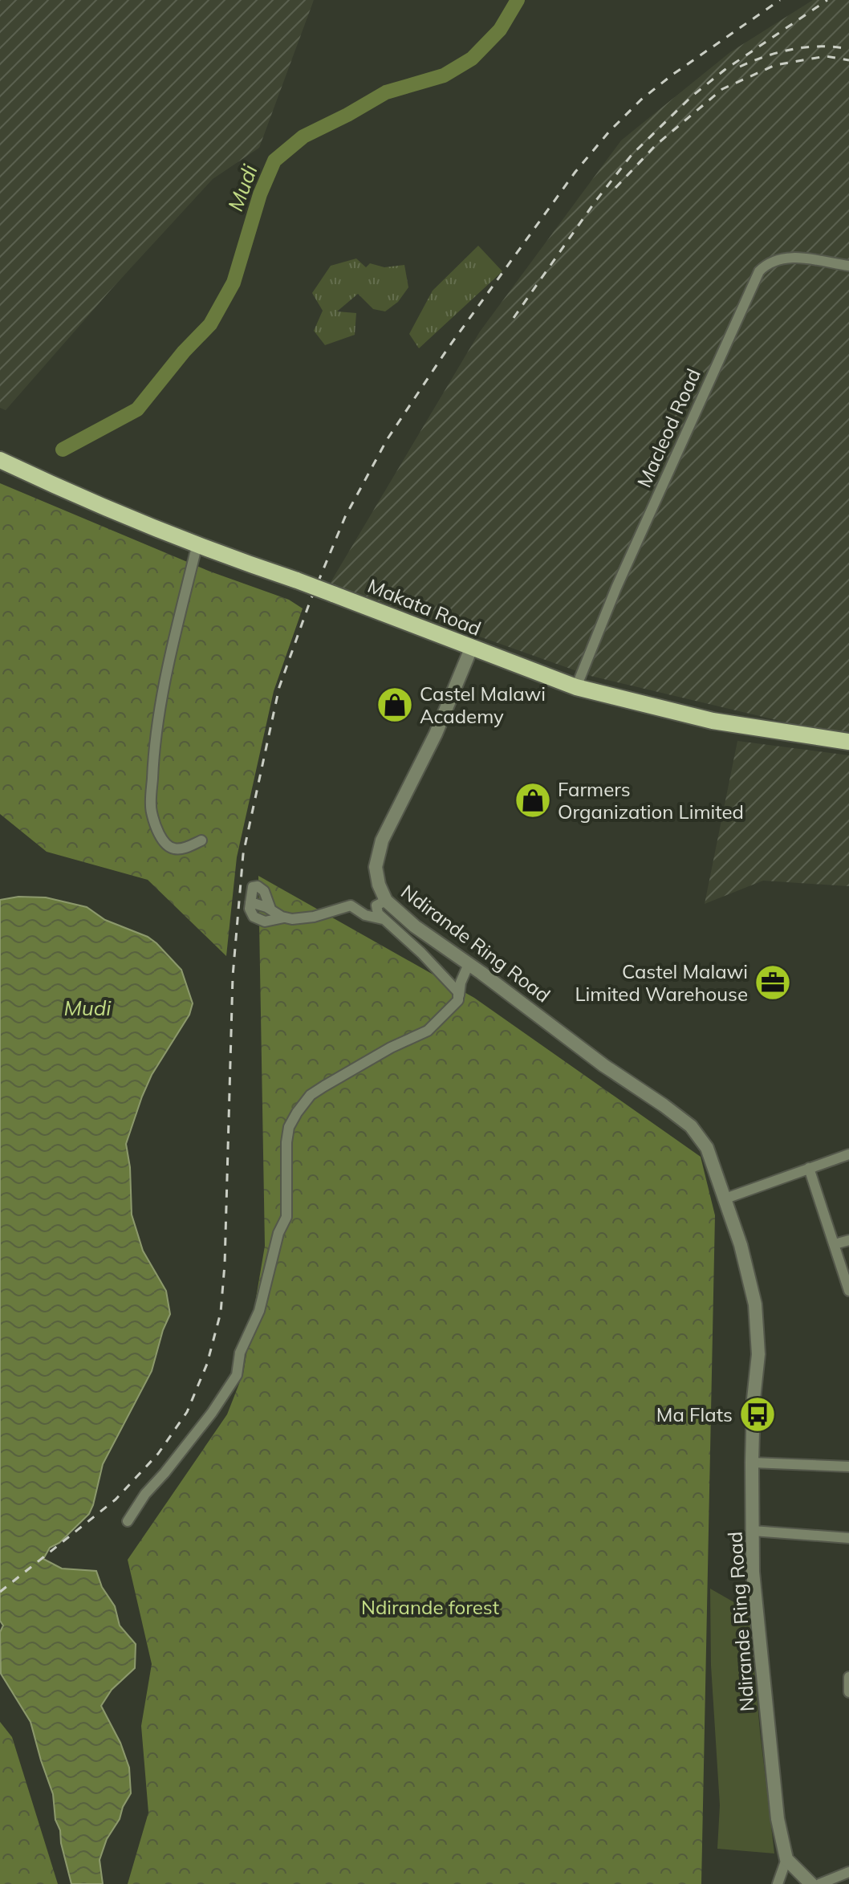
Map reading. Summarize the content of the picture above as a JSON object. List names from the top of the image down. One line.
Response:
{"streets":{"main road":["Makata Road"],"street":["Macleod Road","Ndirande Ring Road"]},"crossings":[["Macleod Road","Makata Road"],["Makata Road","Ndirande Ring Road"]],"water":["Mudi"],"parks":["Ndirande forest"],"places":{"shop":["Castel Malawi Academy","Farmers Organization Limited"],"office":["Castel Malawi Limited Warehouse"],"bus stop":["Ma Flats"]}}
